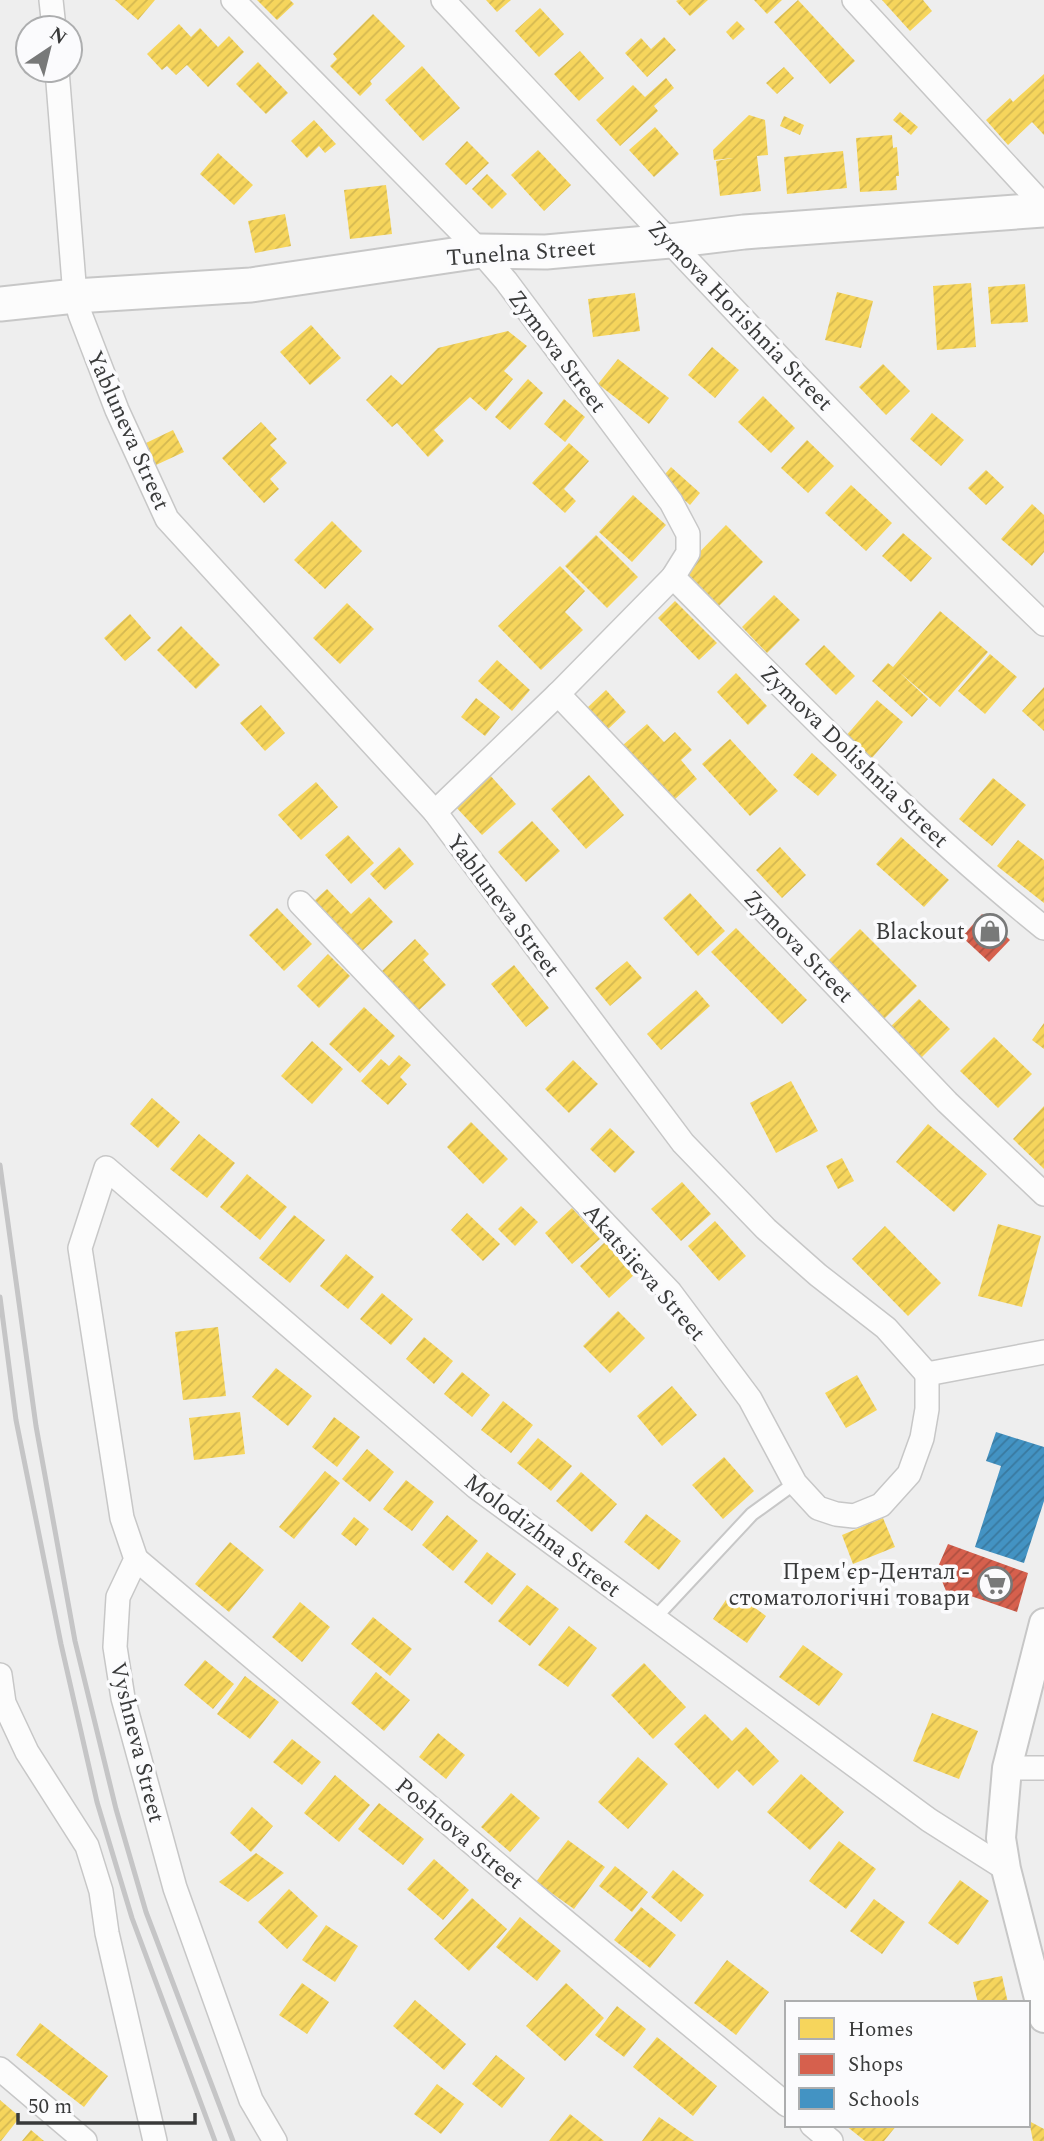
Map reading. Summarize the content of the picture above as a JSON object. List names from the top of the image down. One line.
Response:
{"streets":{"main road":["Tunelna Street"],"street":["Zymova Horishnia Street","Zymova Street","Yabluneva Street","Zymova Dolishnia Street","Akatsiieva Street","Molodizhna Street","Vyshneva Street","Poshtova Street"]},"crossings":[["Tunelna Street","Zymova Horishnia Street"],["Tunelna Street","Zymova Street"],["Tunelna Street","Yabluneva Street"],["Zymova Street","Yabluneva Street"],["Zymova Street","Zymova Dolishnia Street"],["Yabluneva Street","Akatsiieva Street"],["Molodizhna Street","Vyshneva Street"],["Molodizhna Street","Poshtova Street"],["Vyshneva Street","Poshtova Street"]],"places":{"shop":["Blackout"],"supermarket":["Прем'єр-Дентал - стоматологічні товари"]},"legend":["Homes","Shops","Schools"],"scale_bar":"50 m","north":"top right"}
